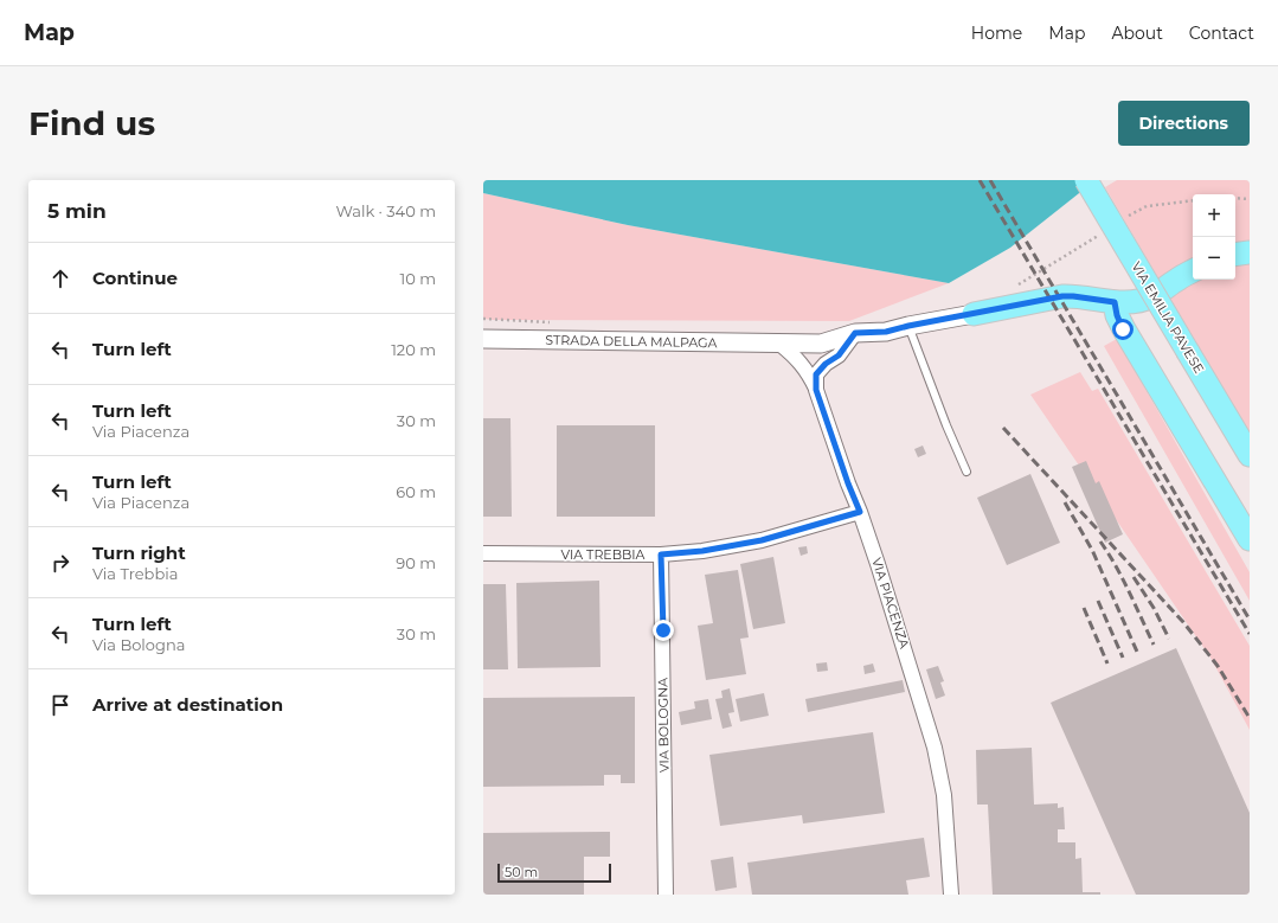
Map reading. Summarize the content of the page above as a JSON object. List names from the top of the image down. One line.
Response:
{"streets":{"main road":["VIA EMILIA PAVESE"],"street":["STRADA DELLA MALPAGA","VIA TREBBIA","VIA PIACENZA","VIA BOLOGNA"]},"crossings":[["STRADA DELLA MALPAGA","VIA PIACENZA"],["VIA TREBBIA","VIA PIACENZA"],["VIA TREBBIA","VIA BOLOGNA"]],"scale_bar":"50 m","page":{"header":"Map","nav":["Home","Map","About","Contact"],"buttons":"Directions","title":"Find us","heading":["5 min","Walk · 340 m"],"map_buttons":["+","−"],"list":[["Continue","10 m"],["Turn left","120 m"],["Turn left","Via Piacenza","30 m"],["Turn left","Via Piacenza","60 m"],["Turn right","Via Trebbia","90 m"],["Turn left","Via Bologna","30 m"],"Arrive at destination"],"scale":"50 m"}}
